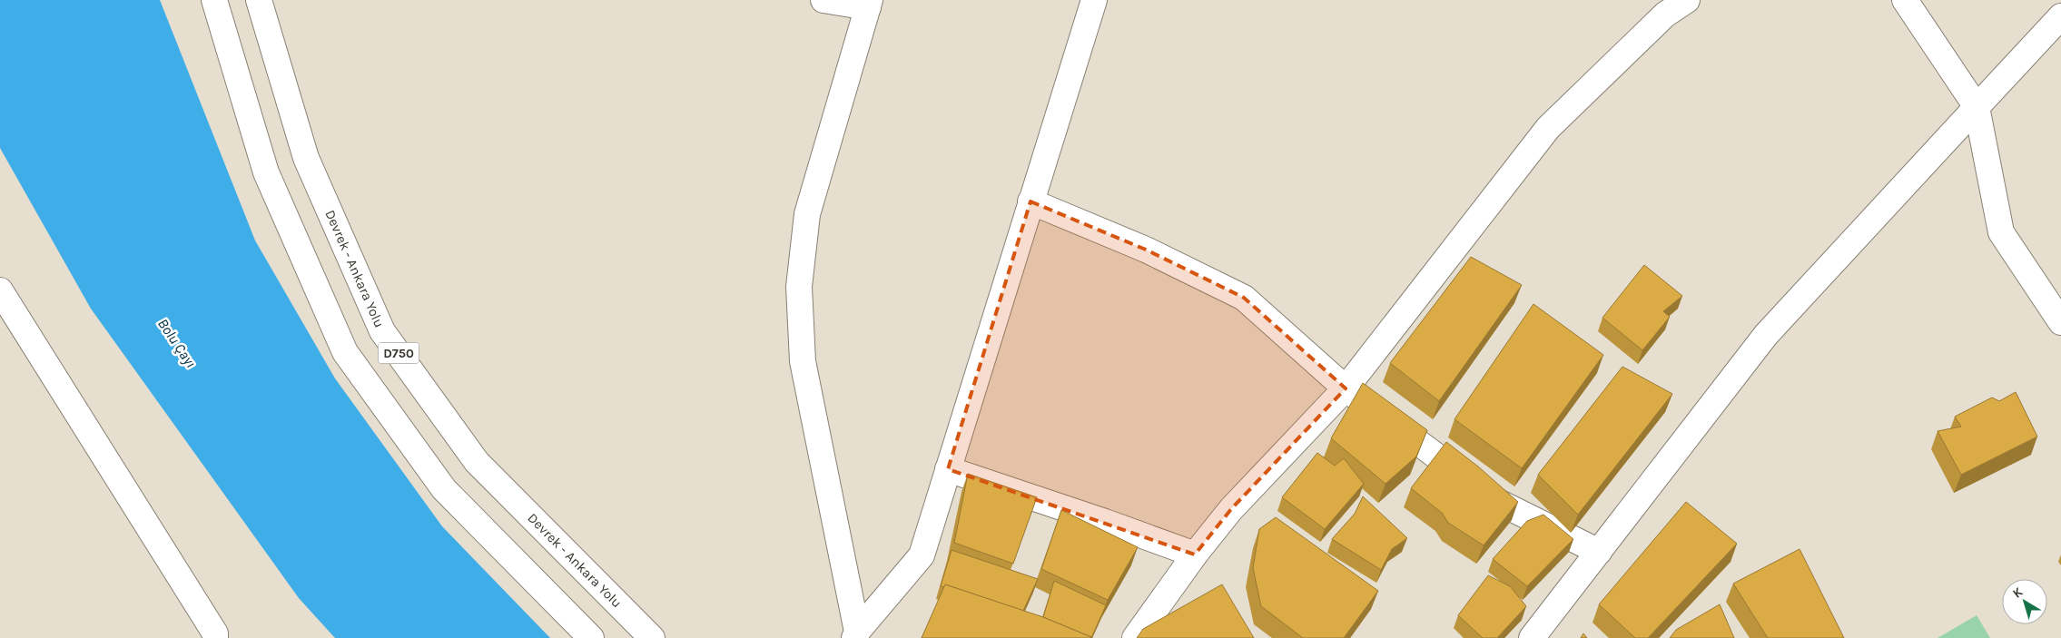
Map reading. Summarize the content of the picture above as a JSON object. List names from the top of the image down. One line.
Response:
{"streets":{"main road":["Devrek - Ankara Yolu","D750"]},"water":["Bolu Çayı"],"north":"top left"}
